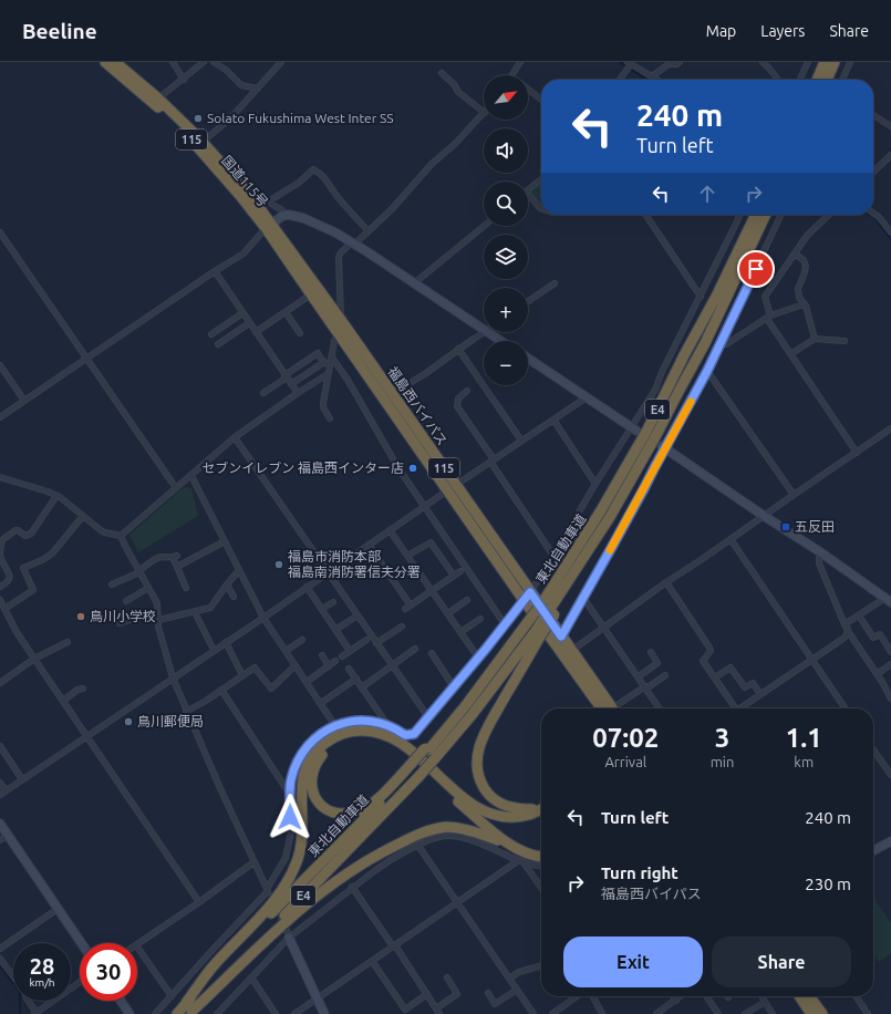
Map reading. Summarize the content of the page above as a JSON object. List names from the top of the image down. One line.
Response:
{"streets":{"highway":["115","国道115号","福島西バイパス","E4","東北自動車道"]},"crossings":[["国道115号","福島西バイパス"],["E4","東北自動車道"]],"places":{"other":["Solato Fukushima West Inter SS","セブンイレブン 福島西インター店","福島市消防本部 福島南消防署信夫分署","鳥川小学校","鳥川郵便局"],"transit":["五反田"]},"north":"top right","page":{"header":"Beeline","nav":["Map","Layers","Share"],"map_buttons":["+","−"],"turn":["240 m","Turn left"],"eta":["07:02","Arrival","3","min","1.1","km"],"list":[{"name":"Turn left","value":"240 m"},{"name":"Turn right","note":"福島西バイパス","value":"230 m"}],"buttons":["Exit","Share"],"speed":"28 km/h","limit":"30"}}
